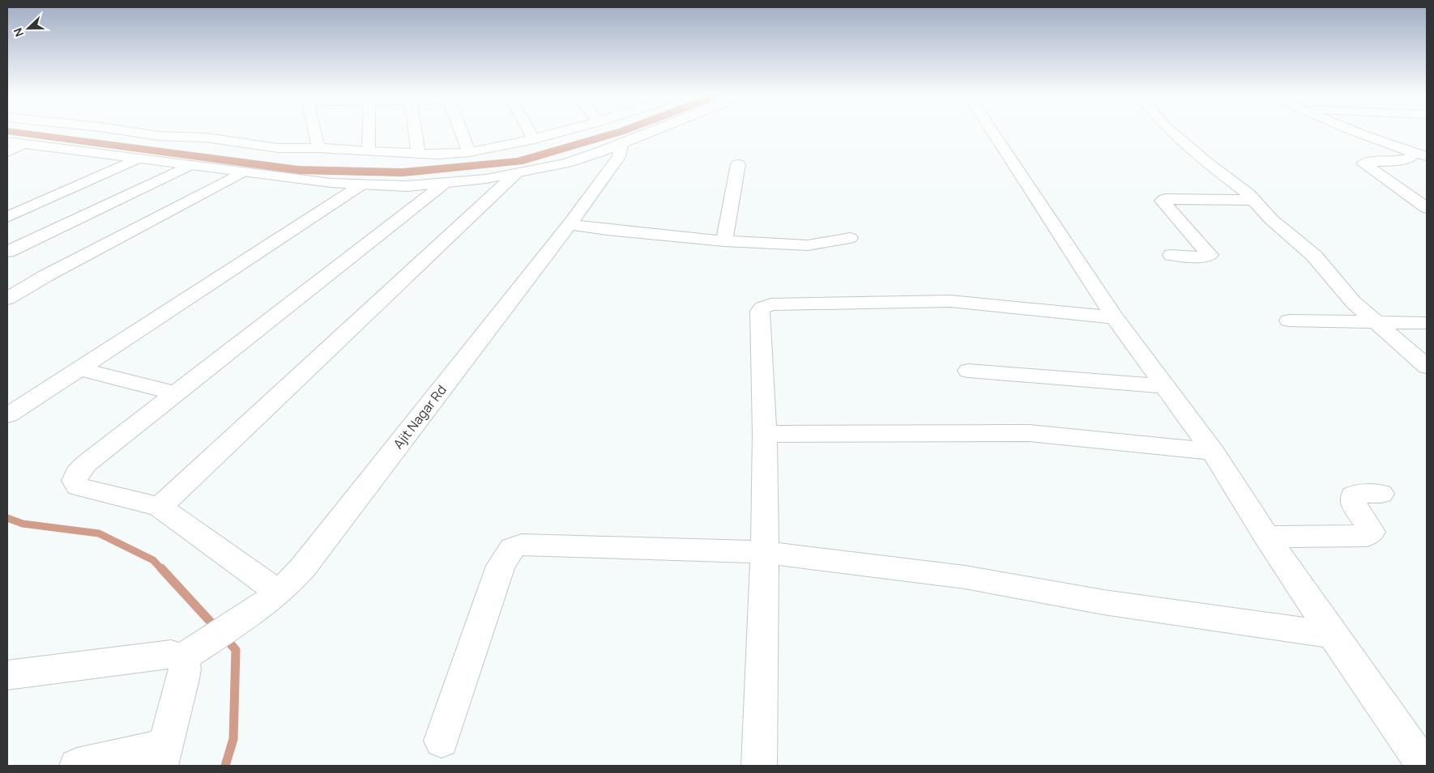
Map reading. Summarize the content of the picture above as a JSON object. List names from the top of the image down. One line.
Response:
{"streets":{"street":["Ajit Nagar Rd"]},"north":"left"}
